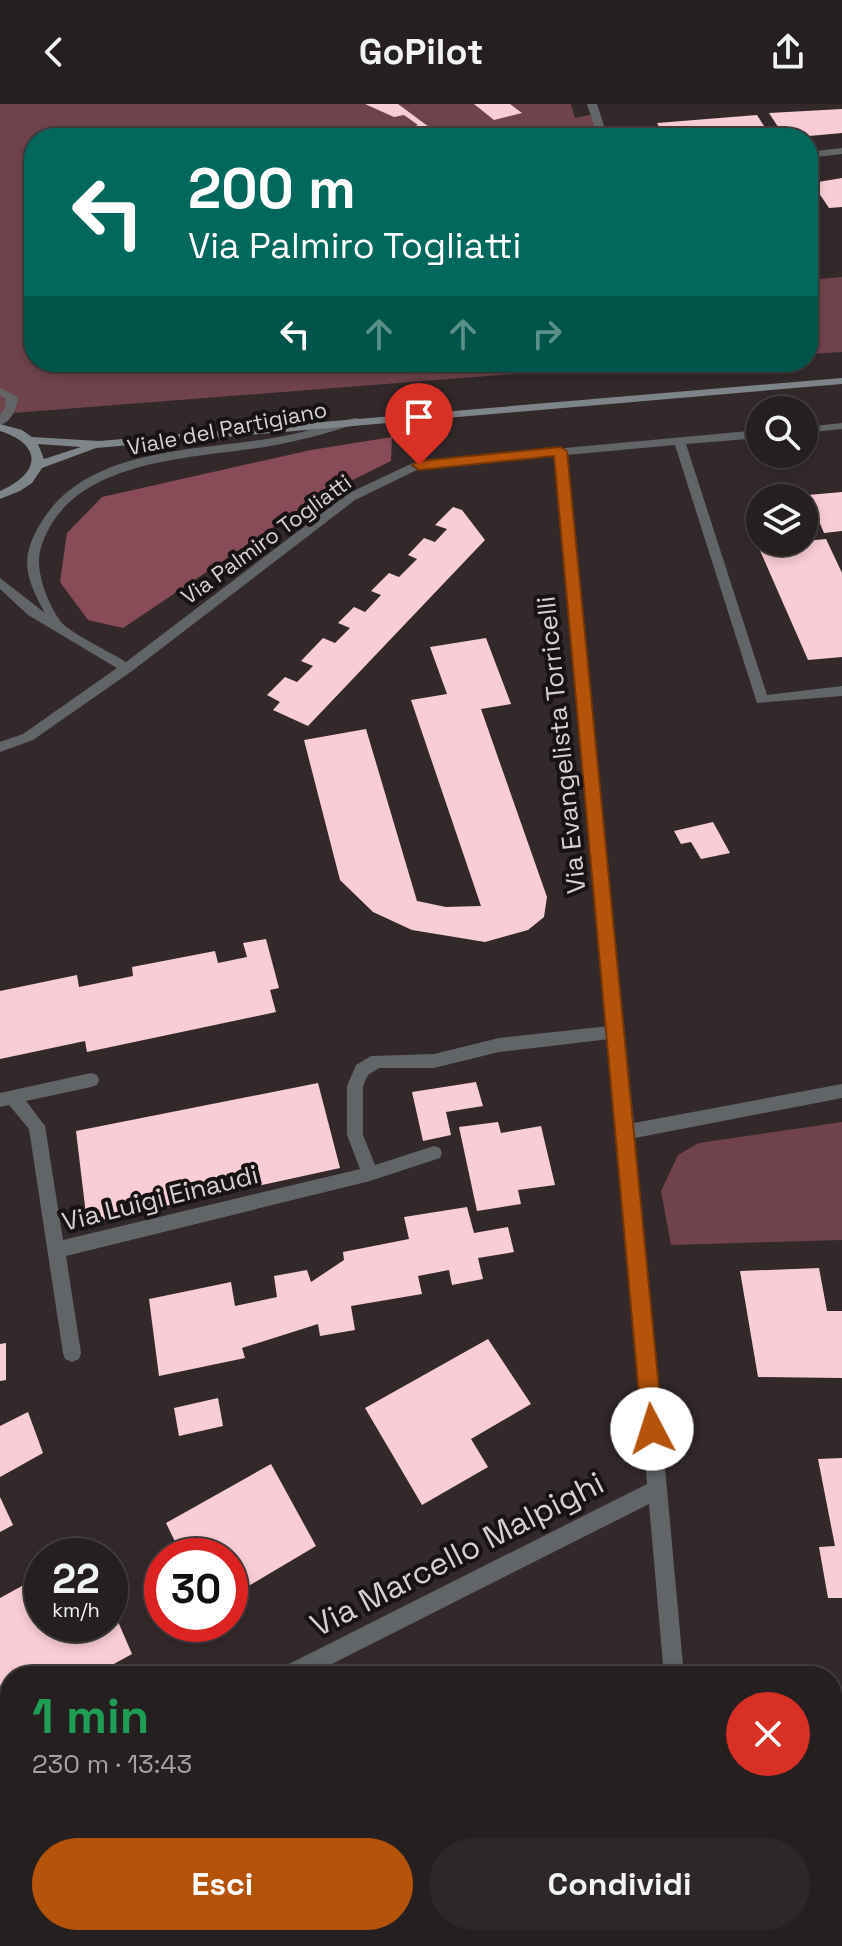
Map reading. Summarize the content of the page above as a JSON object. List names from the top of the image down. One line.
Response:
{"streets":{"main road":["Viale del Partigiano"],"street":["Via Palmiro Togliatti","Via Evangelista Torricelli","Via Luigi Einaudi","Via Marcello Malpighi"]},"crossings":[["Via Palmiro Togliatti","Via Evangelista Torricelli"],["Via Evangelista Torricelli","Via Marcello Malpighi"]],"page":{"header":"GoPilot","turn":["200 m","Via Palmiro Togliatti"],"speed":"22 km/h","limit":"30","heading":["1 min","230 m · 13:43"],"buttons":["Esci","Condividi"]}}
